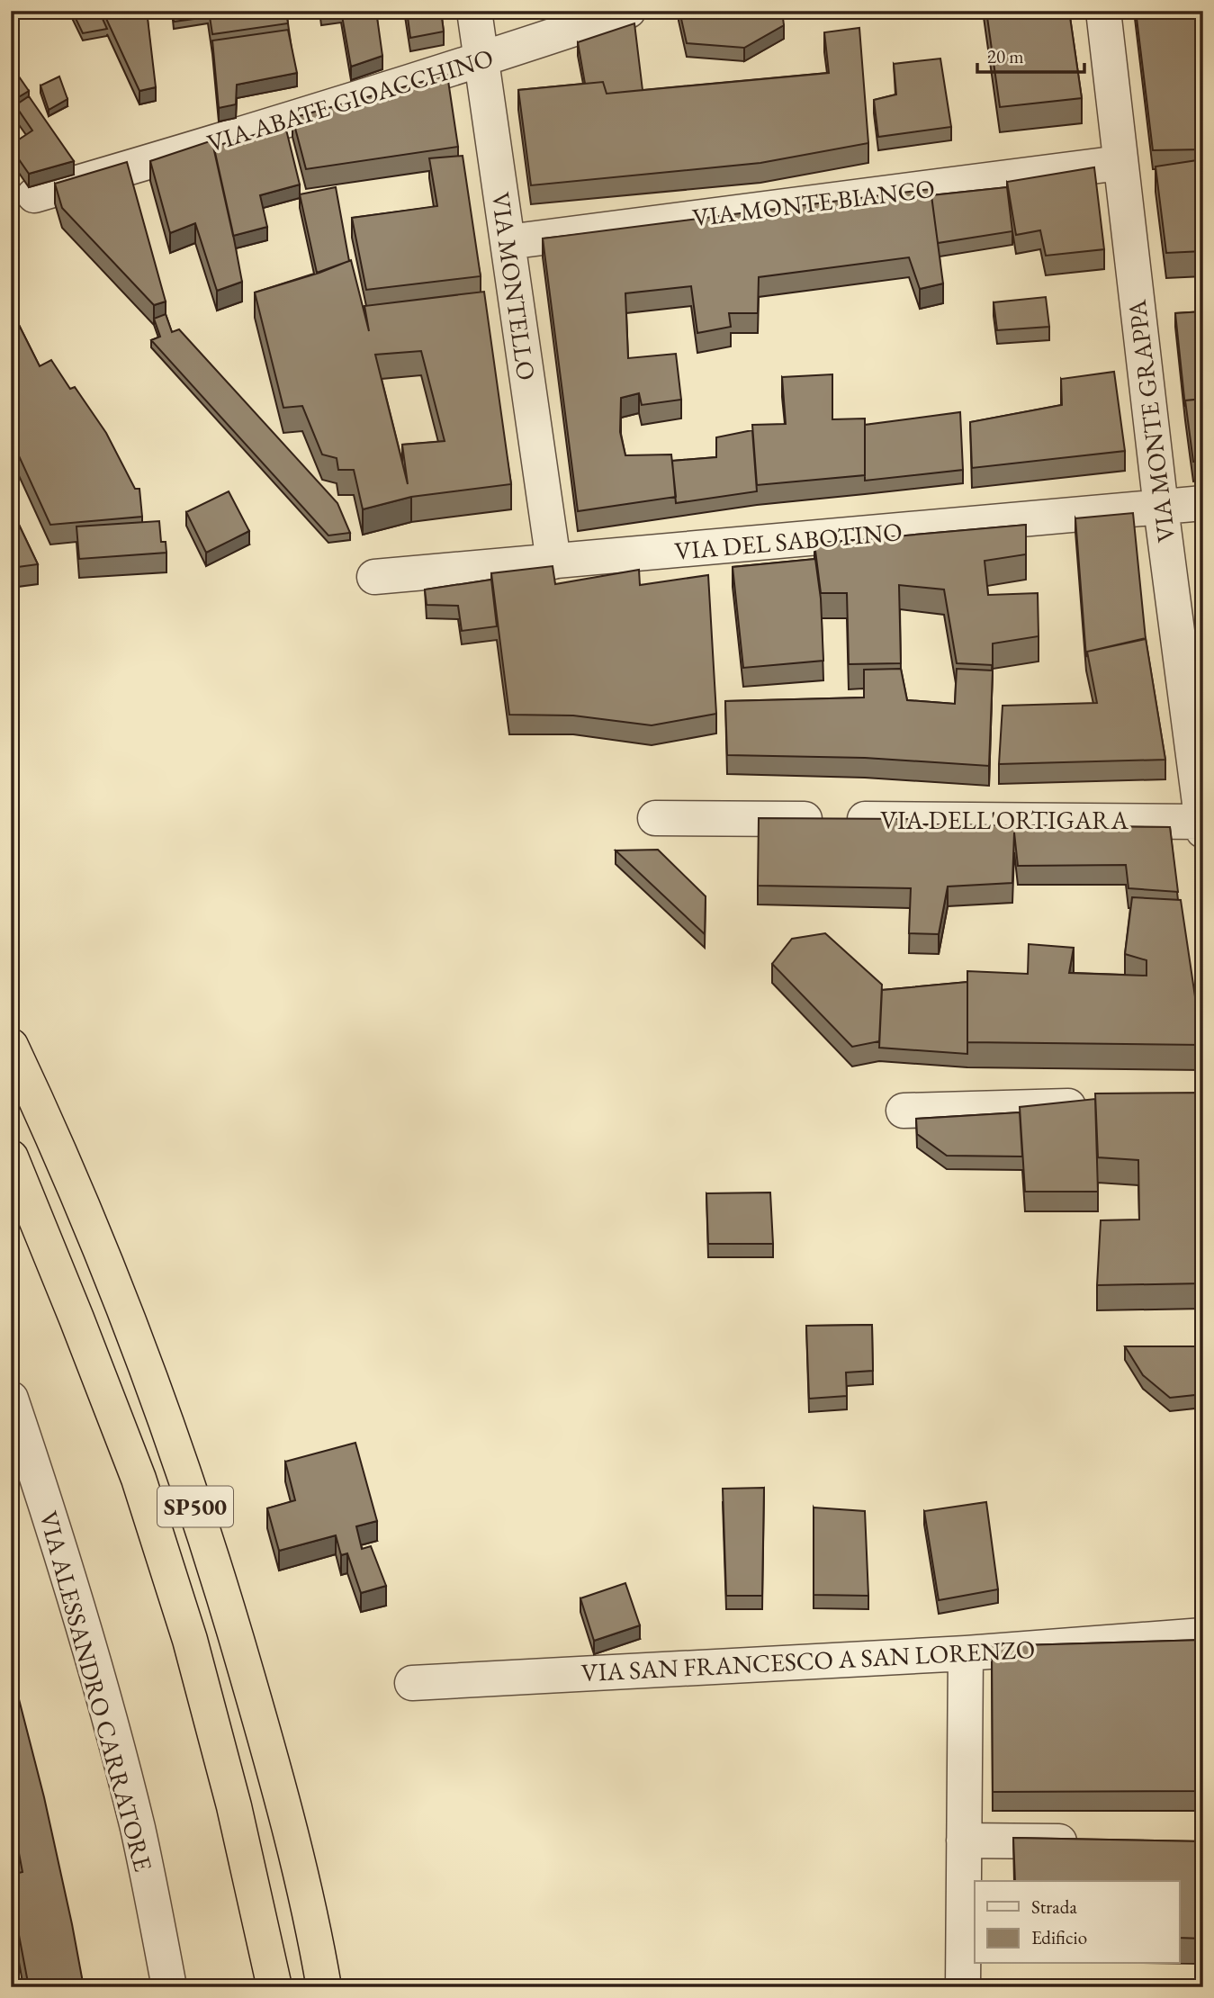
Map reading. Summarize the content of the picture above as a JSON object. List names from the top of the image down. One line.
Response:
{"streets":{"highway":["SP500"],"street":["VIA ABATE GIOACCHINO","VIA MONTE BIANCO","VIA MONTELLO","VIA MONTE GRAPPA","VIA DEL SABOTINO","VIA DELL'ORTIGARA","VIA SAN FRANCESCO A SAN LORENZO","VIA ALESSANDRO CARRATORE"]},"crossings":[["VIA ABATE GIOACCHINO","VIA MONTELLO"],["VIA MONTE BIANCO","VIA MONTELLO"],["VIA MONTE BIANCO","VIA MONTE GRAPPA"],["VIA MONTELLO","VIA DEL SABOTINO"],["VIA MONTE GRAPPA","VIA DEL SABOTINO"],["VIA MONTE GRAPPA","VIA DELL'ORTIGARA"]],"legend":["Strada","Edificio"],"scale_bar":"20 m"}
